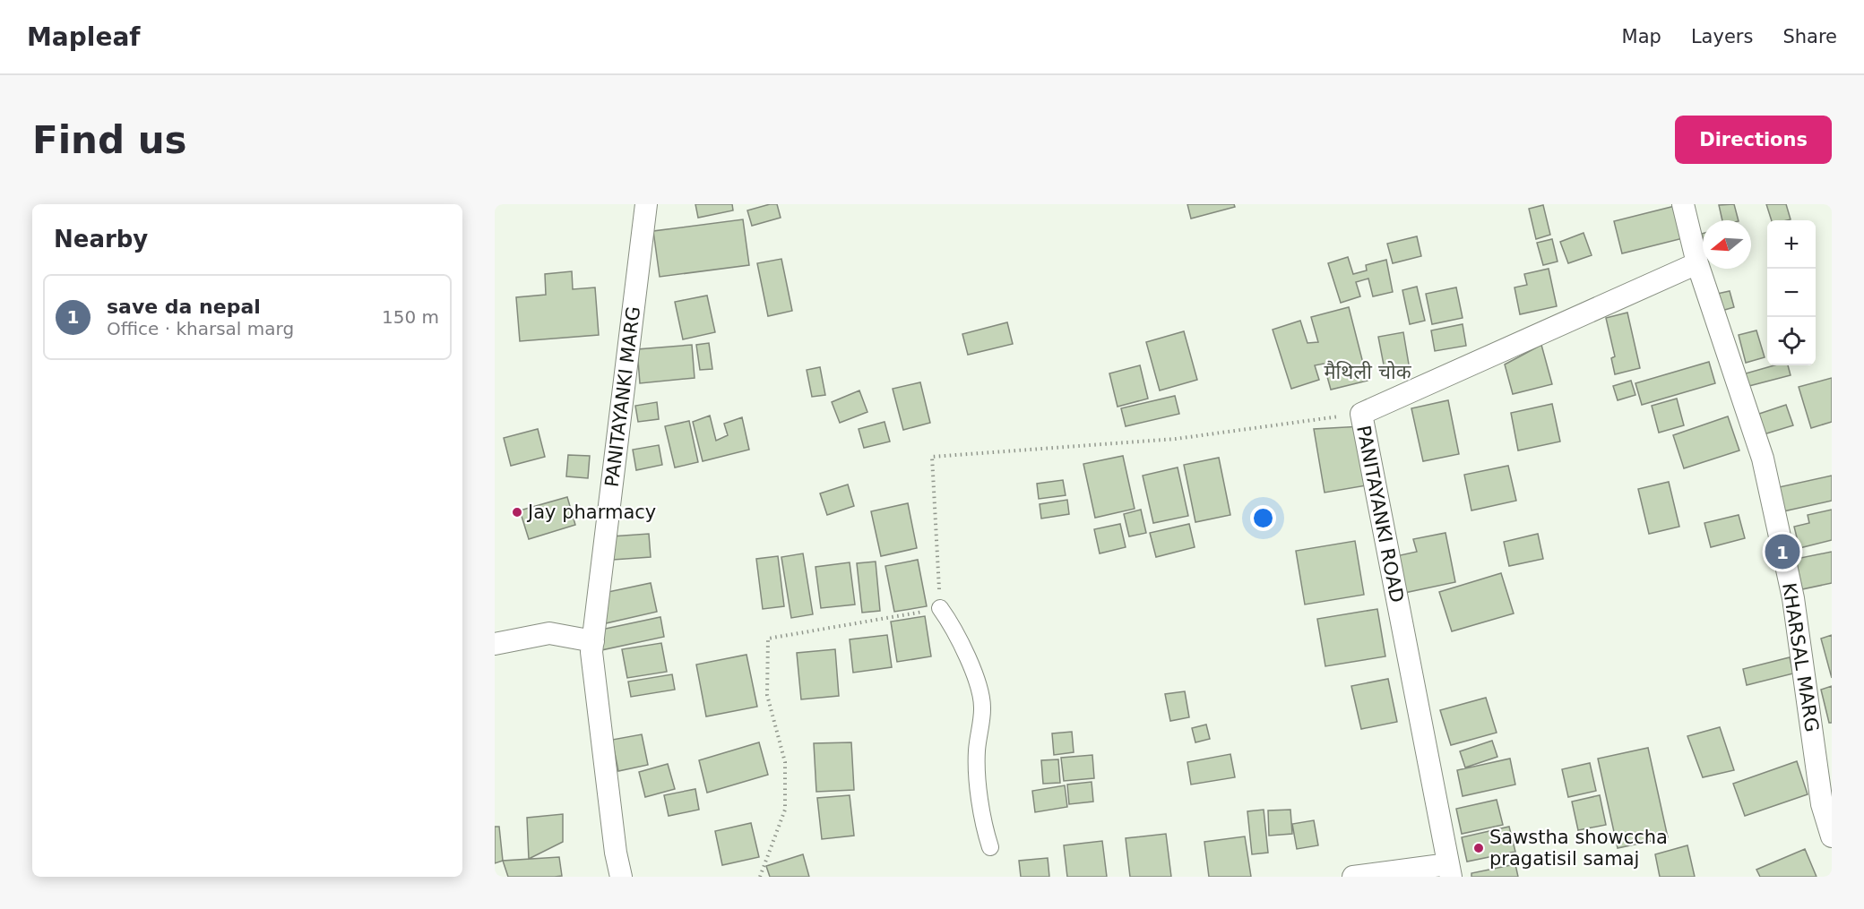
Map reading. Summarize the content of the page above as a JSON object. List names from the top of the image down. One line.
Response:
{"streets":{"street":["PANITAYANKI MARG","PANITAYANKI ROAD","KHARSAL MARG"]},"crossings":[["PANITAYANKI ROAD","KHARSAL MARG"]],"districts":["मैथिली चोक"],"places":["Jay pharmacy","Sawstha showccha pragatisil samaj"],"north":"left","page":{"header":"Mapleaf","nav":["Map","Layers","Share"],"buttons":"Directions","title":"Find us","heading":"Nearby","map_buttons":["+","−"],"list":[{"mark":"1","name":"save da nepal","note":"Office · kharsal marg","value":"150 m"}],"pins":"1"}}
